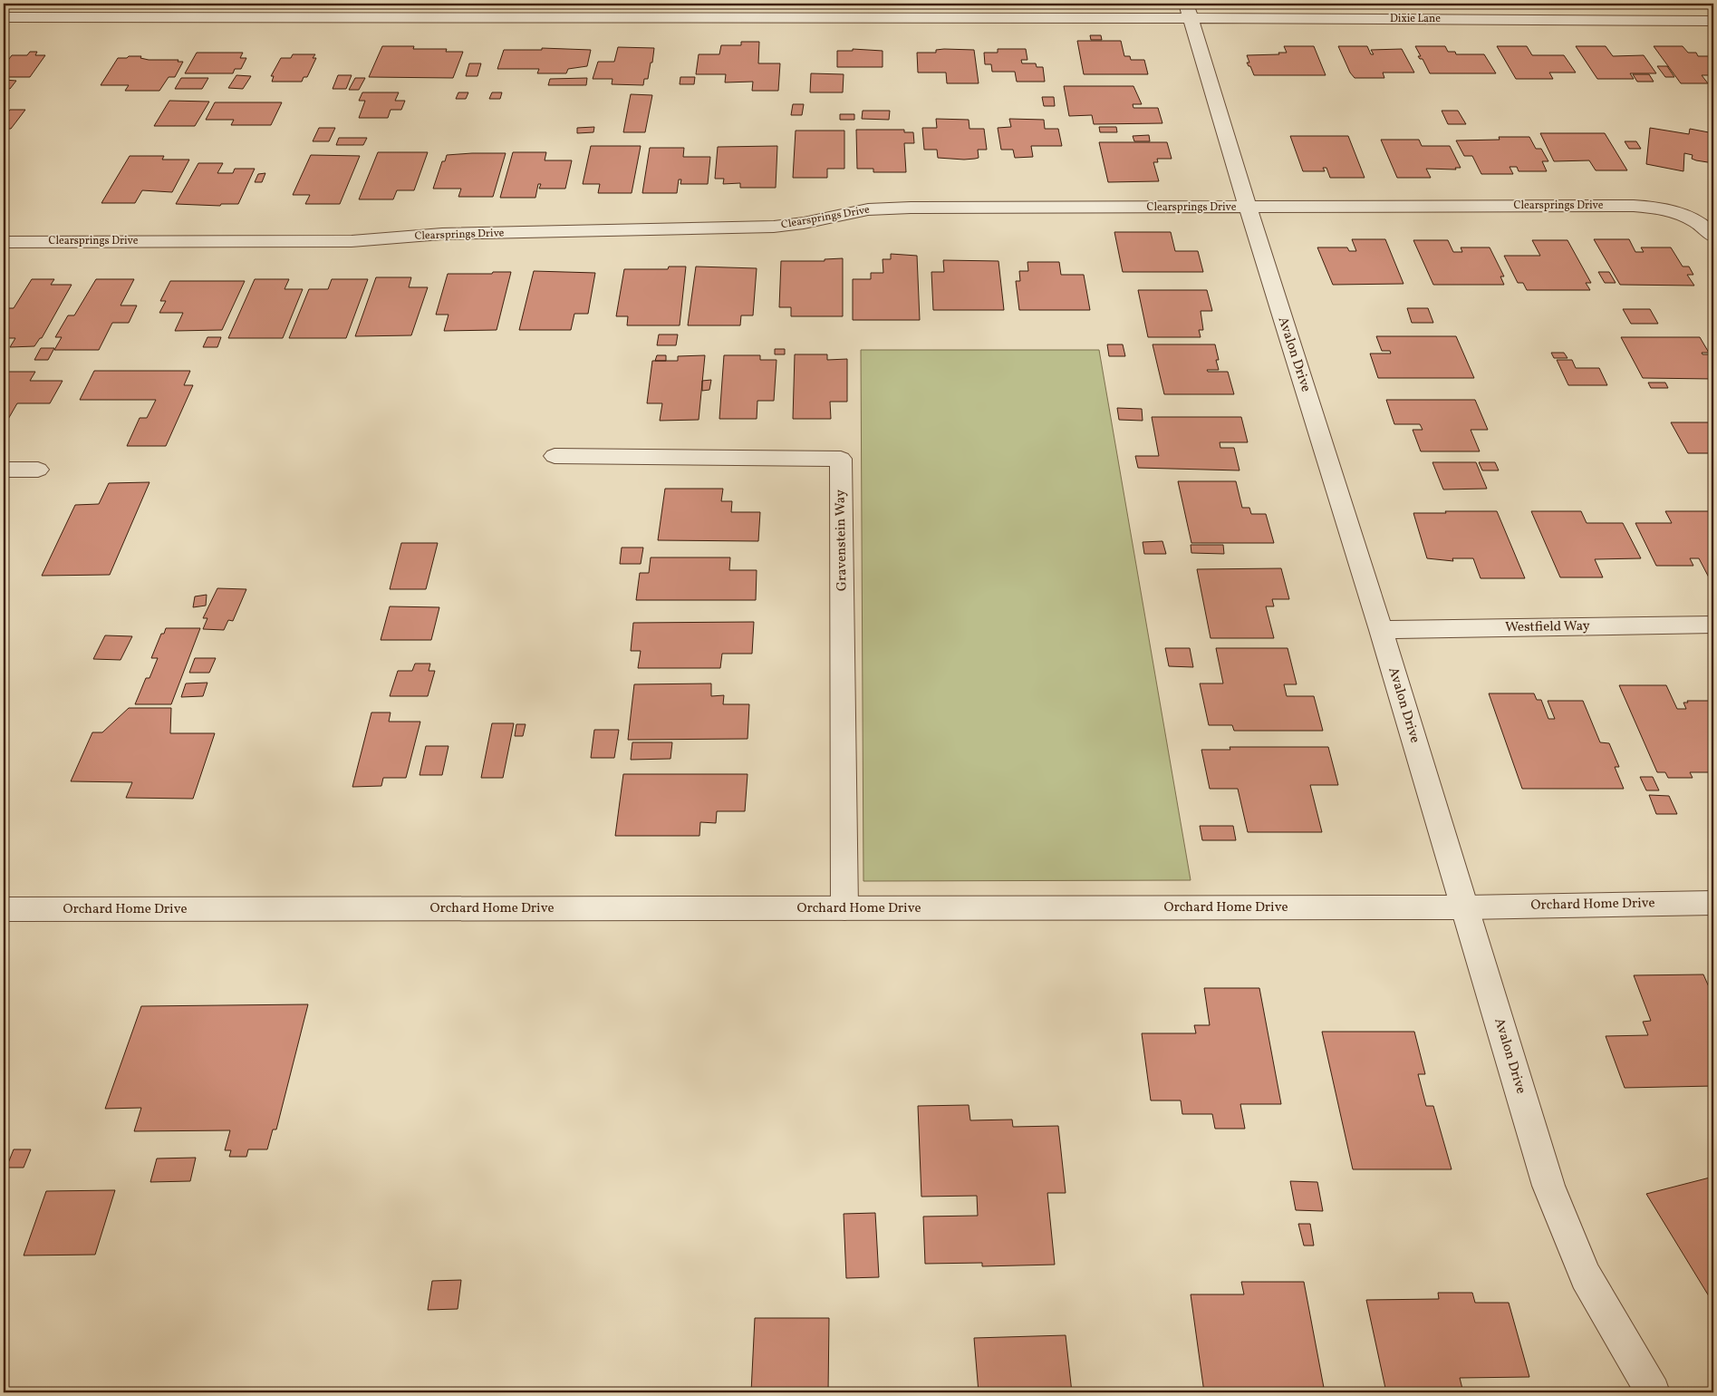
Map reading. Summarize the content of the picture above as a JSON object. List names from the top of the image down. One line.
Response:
{"streets":{"street":["Dixie Lane","Clearsprings Drive","Avalon Drive","Gravenstein Way","Westfield Way","Orchard Home Drive"]},"crossings":[["Dixie Lane","Avalon Drive"],["Clearsprings Drive","Avalon Drive"],["Avalon Drive","Westfield Way"],["Avalon Drive","Orchard Home Drive"],["Gravenstein Way","Orchard Home Drive"]]}
